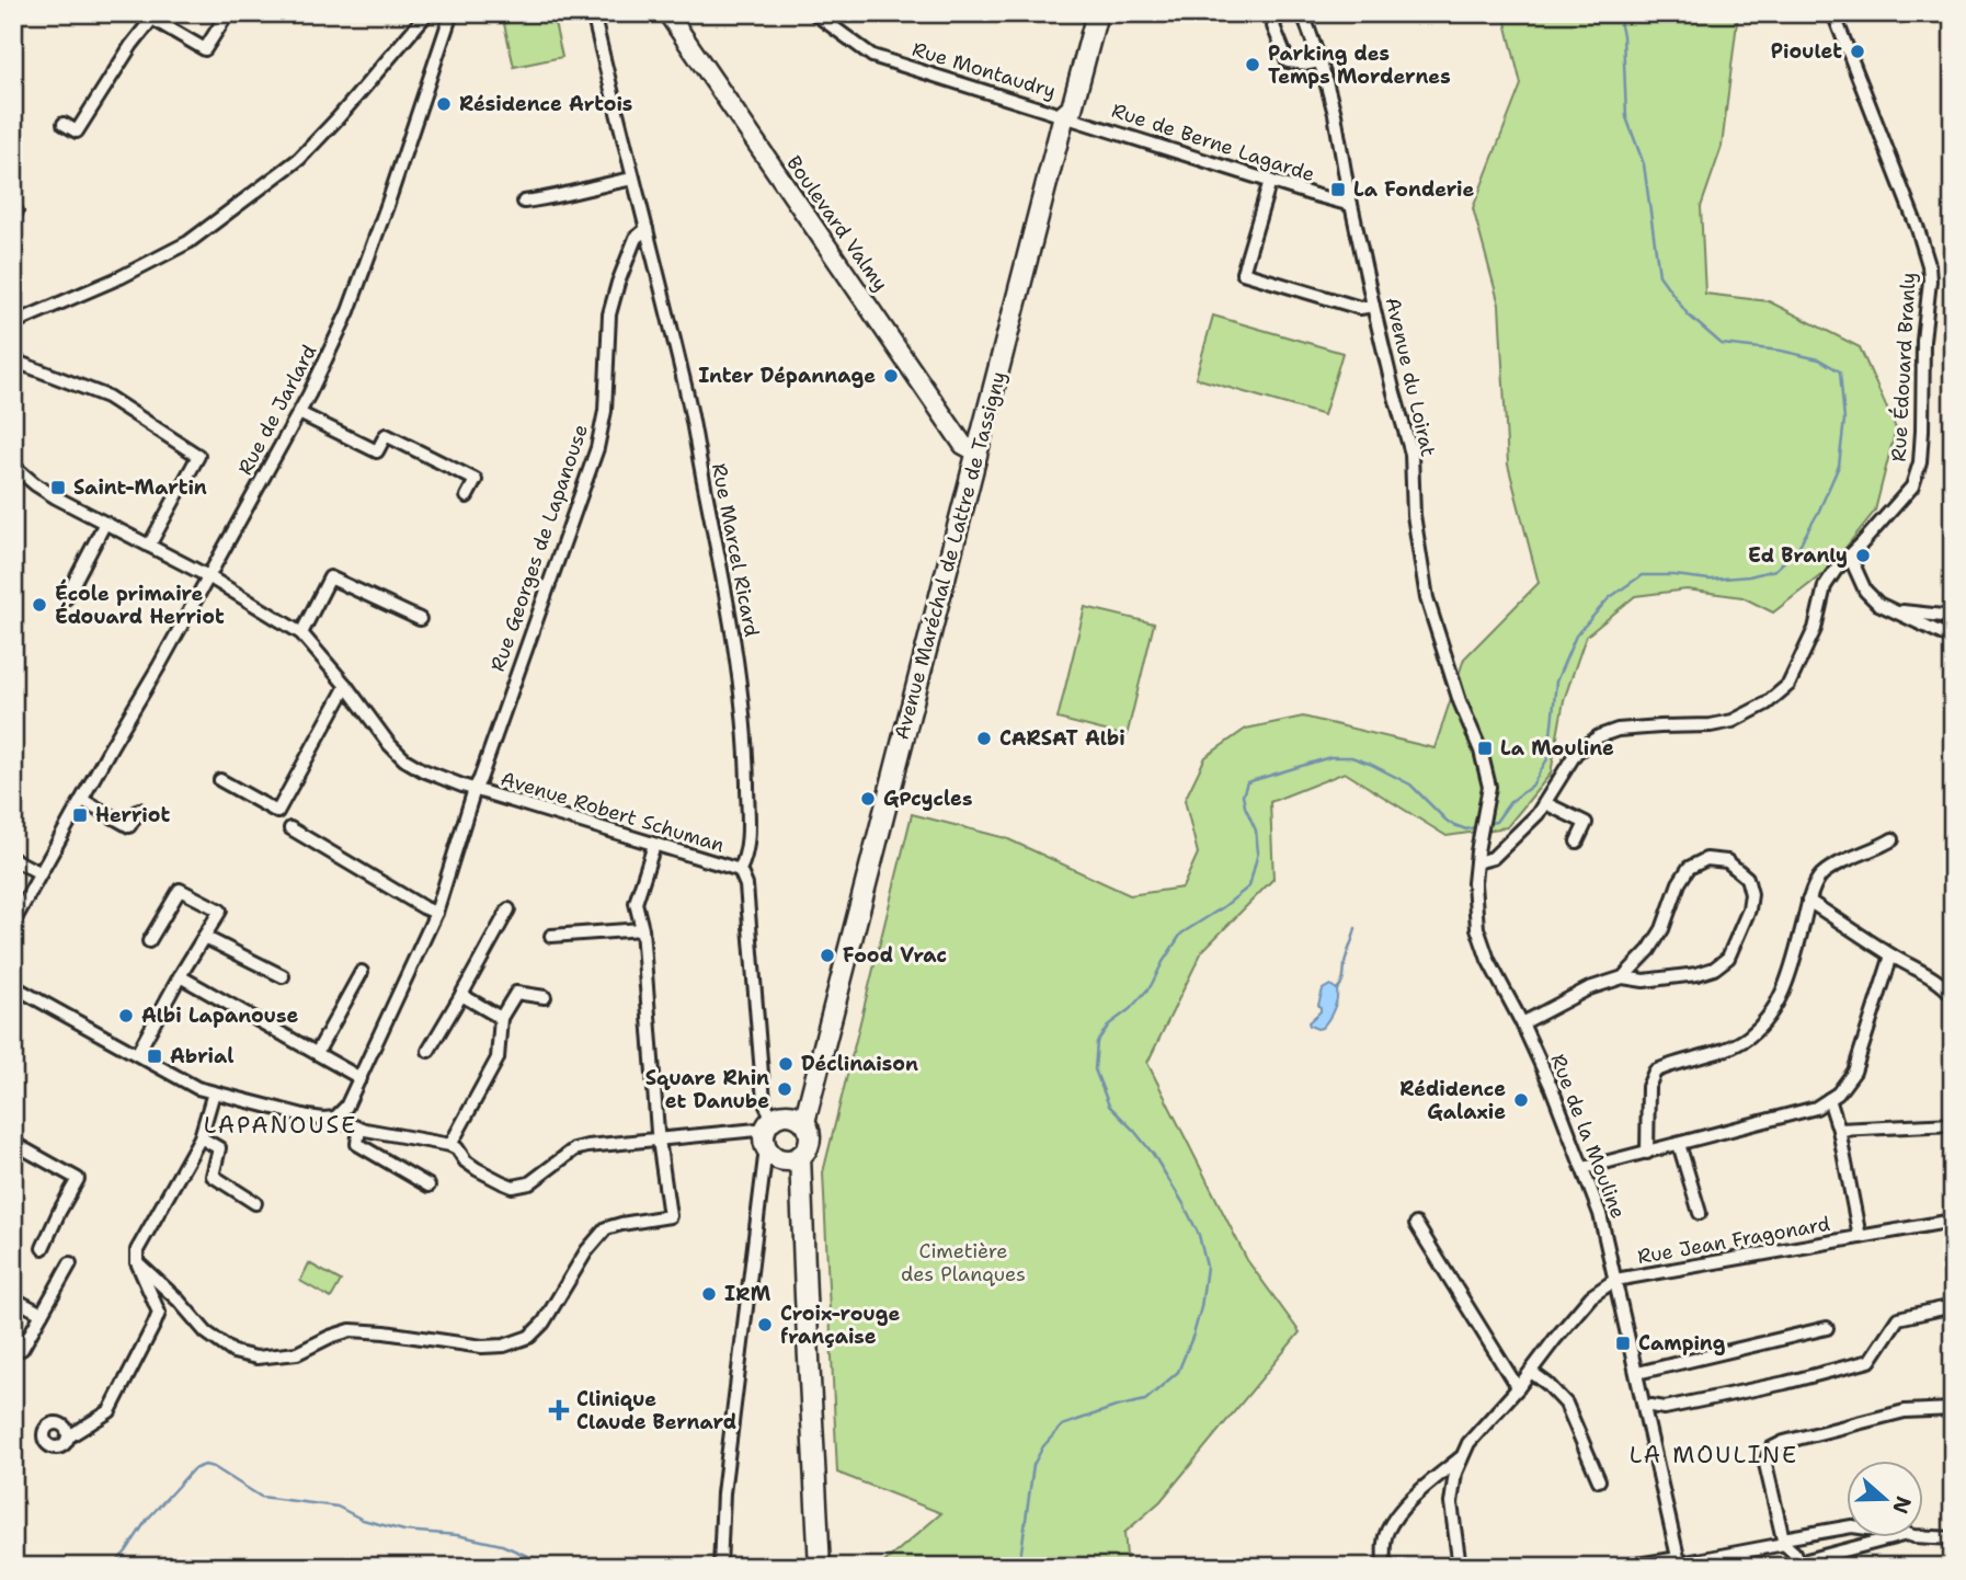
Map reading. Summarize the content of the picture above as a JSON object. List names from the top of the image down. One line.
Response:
{"streets":{"main road":["Boulevard Valmy","Avenue Maréchal de Lattre de Tassigny"],"street":["Rue Montaudry","Rue de Berne Lagarde","Rue Édouard Branly","Avenue du Loirat","Rue de Jarlard","Rue Georges de Lapanouse","Rue Marcel Ricard","Avenue Robert Schuman","Rue de la Mouline","Rue Jean Fragonard"]},"crossings":[["Rue Montaudry","Rue de Berne Lagarde"],["Rue Montaudry","Avenue Maréchal de Lattre de Tassigny"],["Rue de Berne Lagarde","Avenue du Loirat"],["Rue de Berne Lagarde","Avenue Maréchal de Lattre de Tassigny"],["Boulevard Valmy","Avenue Maréchal de Lattre de Tassigny"],["Rue Édouard Branly","Rue de la Mouline"],["Avenue du Loirat","Rue de la Mouline"],["Rue de Jarlard","Avenue Robert Schuman"],["Rue Georges de Lapanouse","Rue Marcel Ricard"],["Rue Georges de Lapanouse","Avenue Robert Schuman"],["Rue Marcel Ricard","Avenue Maréchal de Lattre de Tassigny"],["Rue Marcel Ricard","Avenue Robert Schuman"],["Rue de la Mouline","Rue Jean Fragonard"]],"districts":["LAPANOUSE","LA MOULINE"],"parks":["Cimetière des Planques"],"places":{"other":["Pioulet","Parking des Temps Mordernes","Résidence Artois","Inter Dépannage","Ed Branly","École primaire Édouard Herriot","CARSAT Albi","GPcycles","Food Vrac","Albi Lapanouse","Déclinaison","Square Rhin et Danube","Rédidence Galaxie","IRM","Croix-rouge française"],"transit":["La Fonderie","Saint-Martin","La Mouline","Herriot","Abrial","Camping"],"health":["Clinique Claude Bernard"]},"north":"right"}
